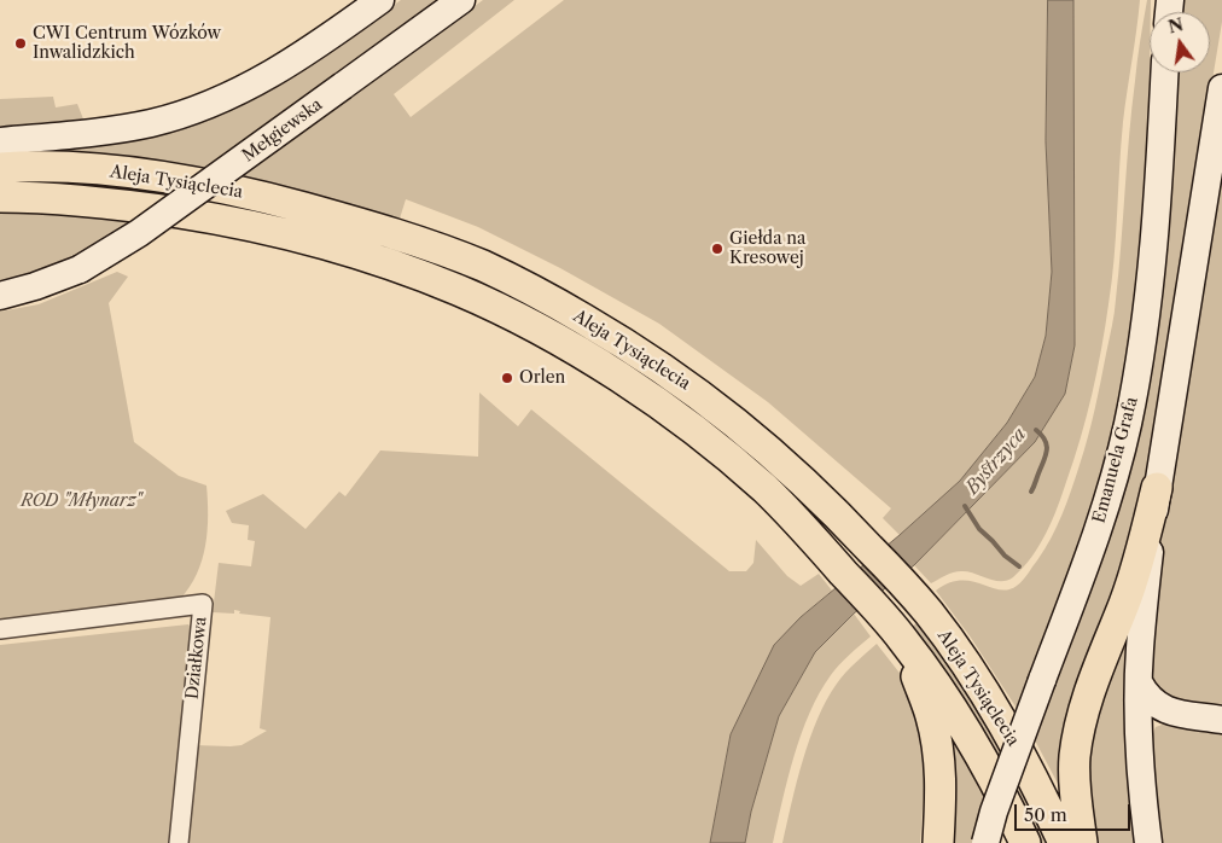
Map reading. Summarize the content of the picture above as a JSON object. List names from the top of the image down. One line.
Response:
{"streets":{"main road":["Mełgiewska","Aleja Tysiąclecia","Emanuela Grafa"],"street":["Działkowa"]},"water":["Bystrzyca"],"parks":["ROD \"Młynarz\""],"places":["CWI Centrum Wózków Inwalidzkich","Giełda na Kresowej","Orlen"],"scale_bar":"50 m","north":"top"}
